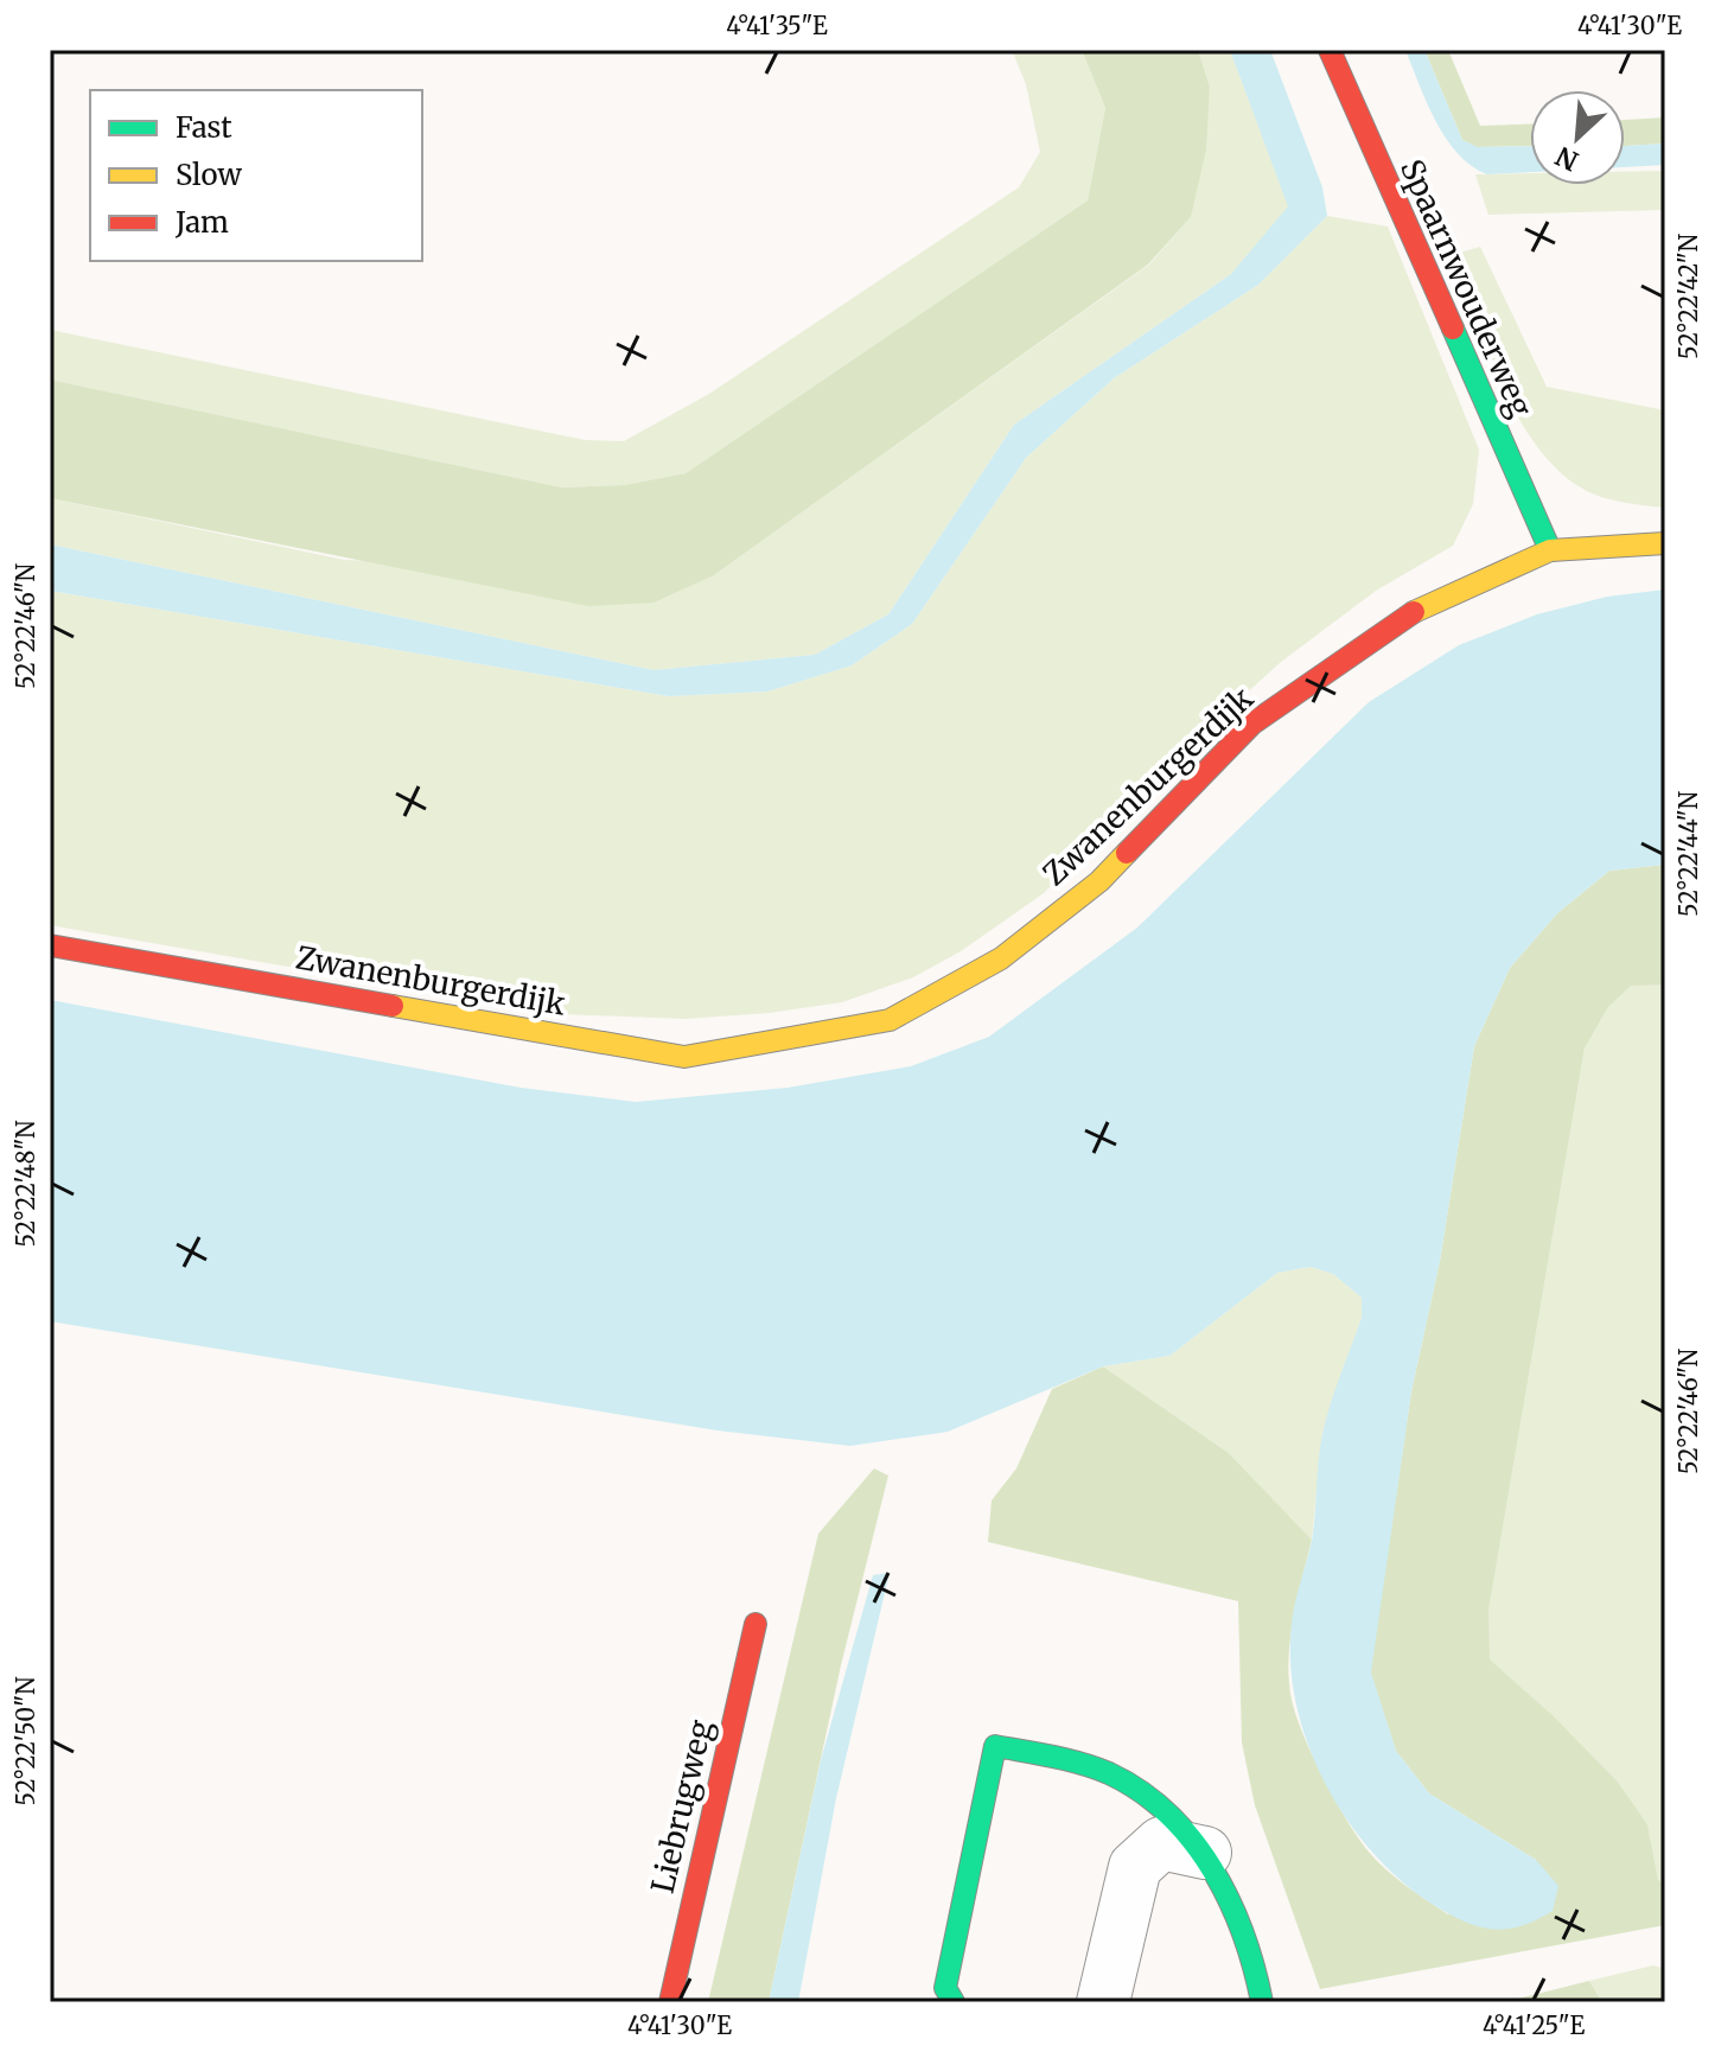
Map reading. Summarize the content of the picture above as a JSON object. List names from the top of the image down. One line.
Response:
{"streets":{"street":["Spaarnwouderweg","Zwanenburgerdijk","Liebrugweg"]},"crossings":[["Spaarnwouderweg","Zwanenburgerdijk"]],"legend":["Fast","Slow","Jam"],"north":"bottom left","coordinates":["4°41'35\"E","4°41'30\"E","52°22'42\"N","52°22'46\"N","52°22'44\"N","52°22'48\"N","52°22'50\"N","4°41'25\"E"]}
